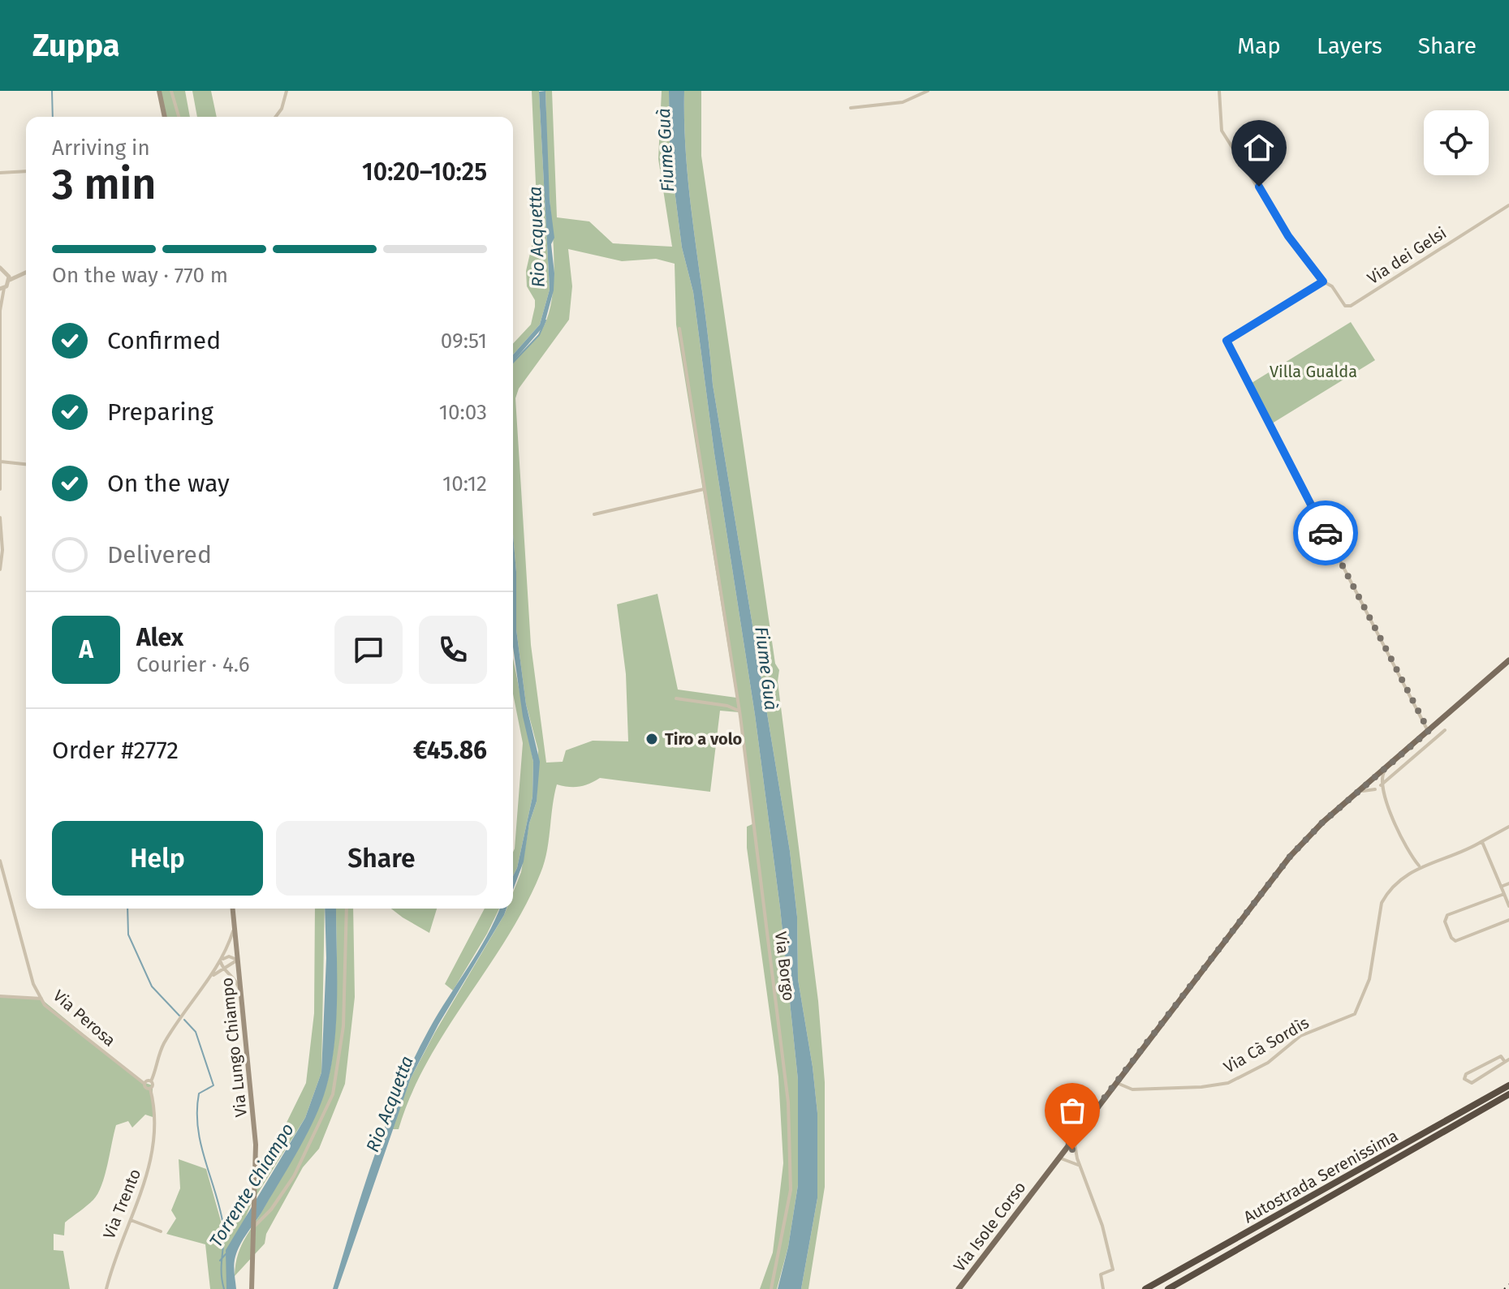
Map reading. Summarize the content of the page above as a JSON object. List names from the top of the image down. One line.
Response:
{"streets":{"highway":["Autostrada Serenissima"],"main road":["Via Lungo Chiampo","Via Isole Corso"],"street":["Via dei Gelsi","Via Borgo","Via Perosa","Via Cà Sordìs","Via Trento"]},"crossings":[["Via Perosa","Via Trento"],["Via Cà Sordìs","Via Isole Corso"]],"water":["Fiume Guà","Rio Acquetta","Torrente Chiampo"],"parks":["Villa Gualda"],"places":["Tiro a volo"],"page":{"header":"Zuppa","nav":["Map","Layers","Share"],"heading":["3 min","Arriving in","10:20–10:25"],"panel":["Alex","Courier · 4.6","Order #2772","€45.86"],"bar":"On the way · 770 m","list":[["Confirmed","09:51"],["Preparing","10:03"],["On the way","10:12"],"Delivered"],"round":"A","buttons":["Help","Share"]}}
